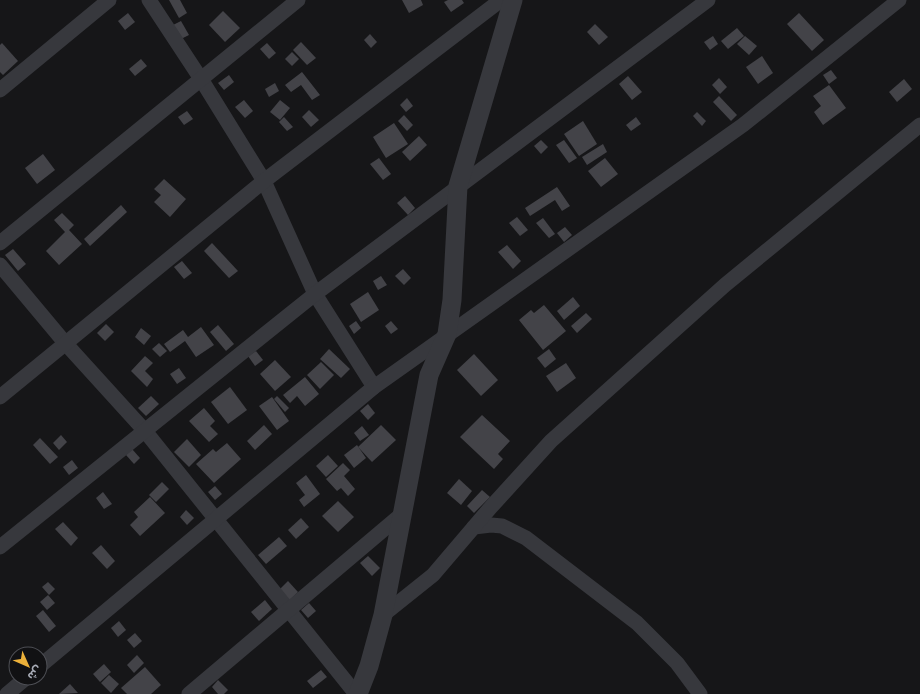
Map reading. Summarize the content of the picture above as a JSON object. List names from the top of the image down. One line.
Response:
{"north":"bottom right"}
